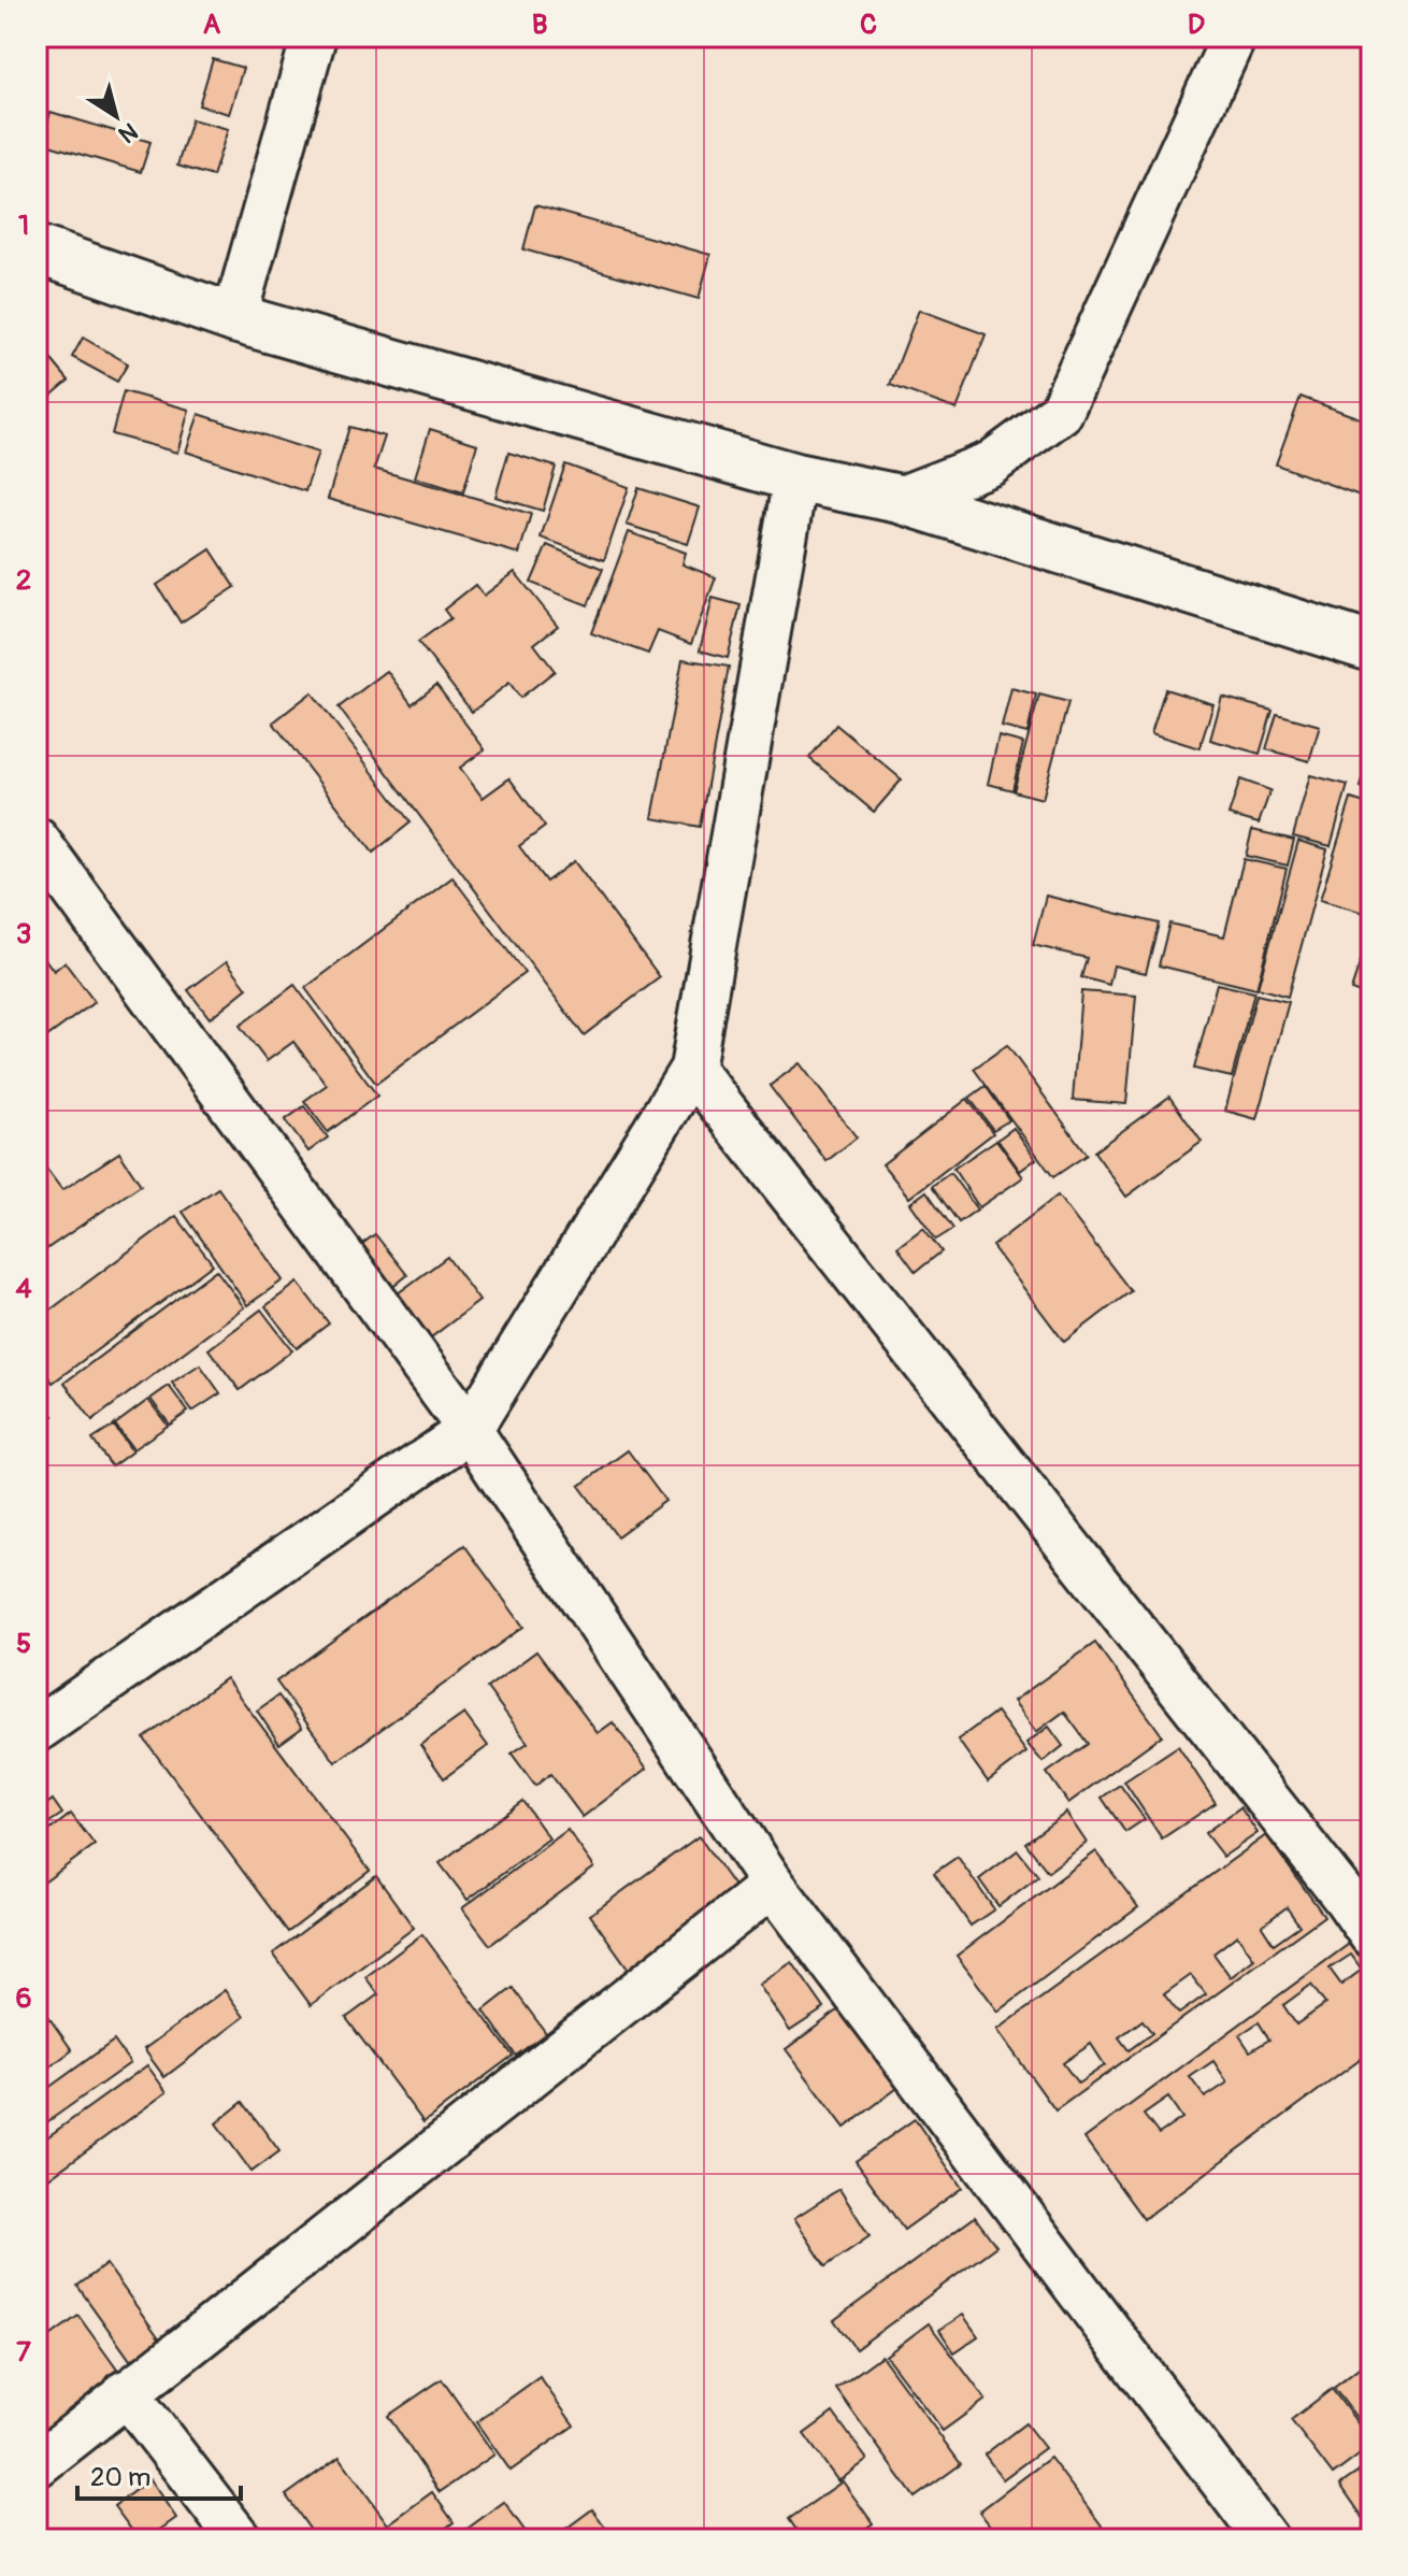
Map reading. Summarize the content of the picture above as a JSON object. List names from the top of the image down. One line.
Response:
{"scale_bar":"20 m","north":"bottom right","grid":{"columns":["A","B","C","D"],"rows":["1","2","3","4","5","6","7"]}}
